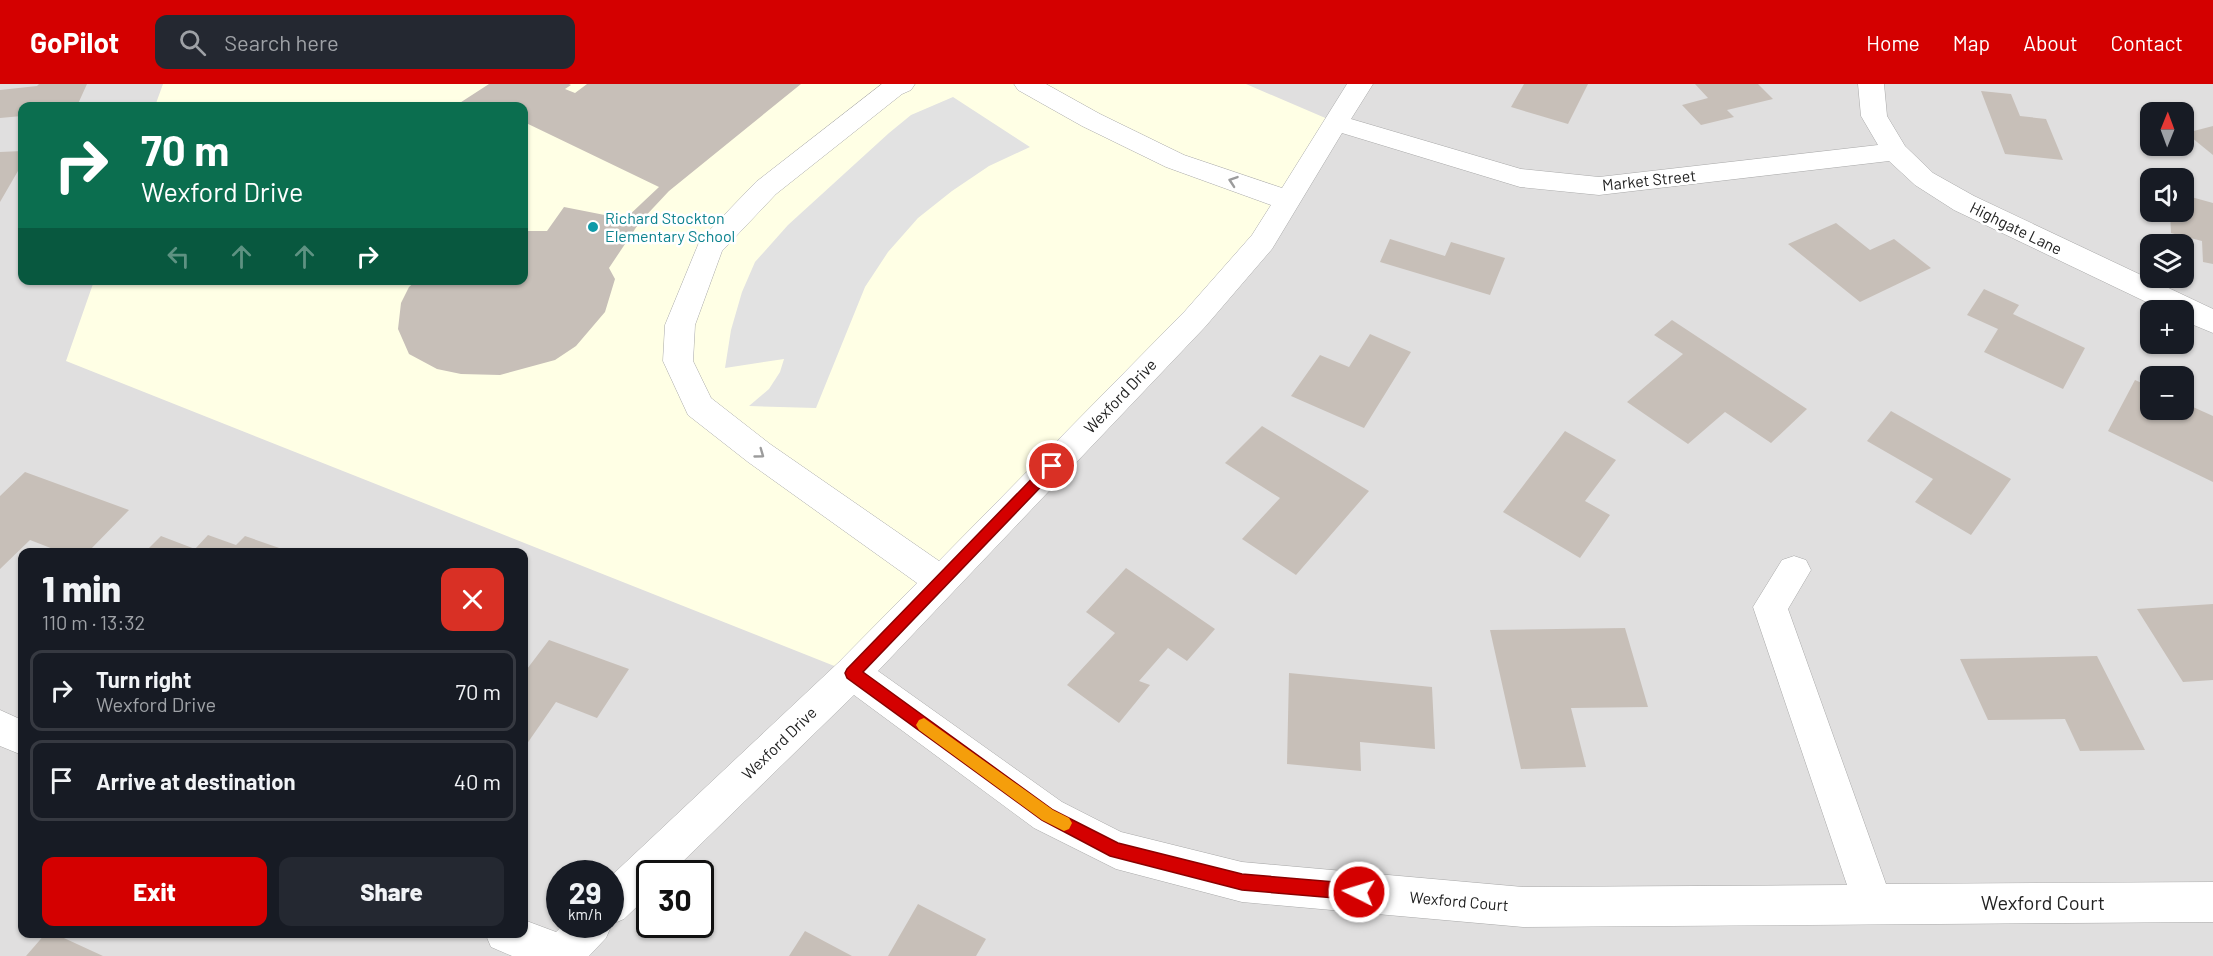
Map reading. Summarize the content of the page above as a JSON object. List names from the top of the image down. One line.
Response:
{"streets":{"street":["Market Street","Highgate Lane","Wexford Drive","Wexford Court"]},"crossings":[["Market Street","Highgate Lane"],["Market Street","Wexford Drive"],["Wexford Drive","Wexford Court"]],"places":["Richard Stockton Elementary School"],"north":"top","page":{"header":"GoPilot","search":"Search here","nav":["Home","Map","About","Contact"],"map_buttons":["+","−"],"turn":["70 m","Wexford Drive"],"heading":["1 min","110 m · 13:32"],"list":[{"name":"Turn right","note":"Wexford Drive","value":"70 m"},{"name":"Arrive at destination","value":"40 m"}],"buttons":["Exit","Share"],"speed":"29 km/h","limit":"30"}}
